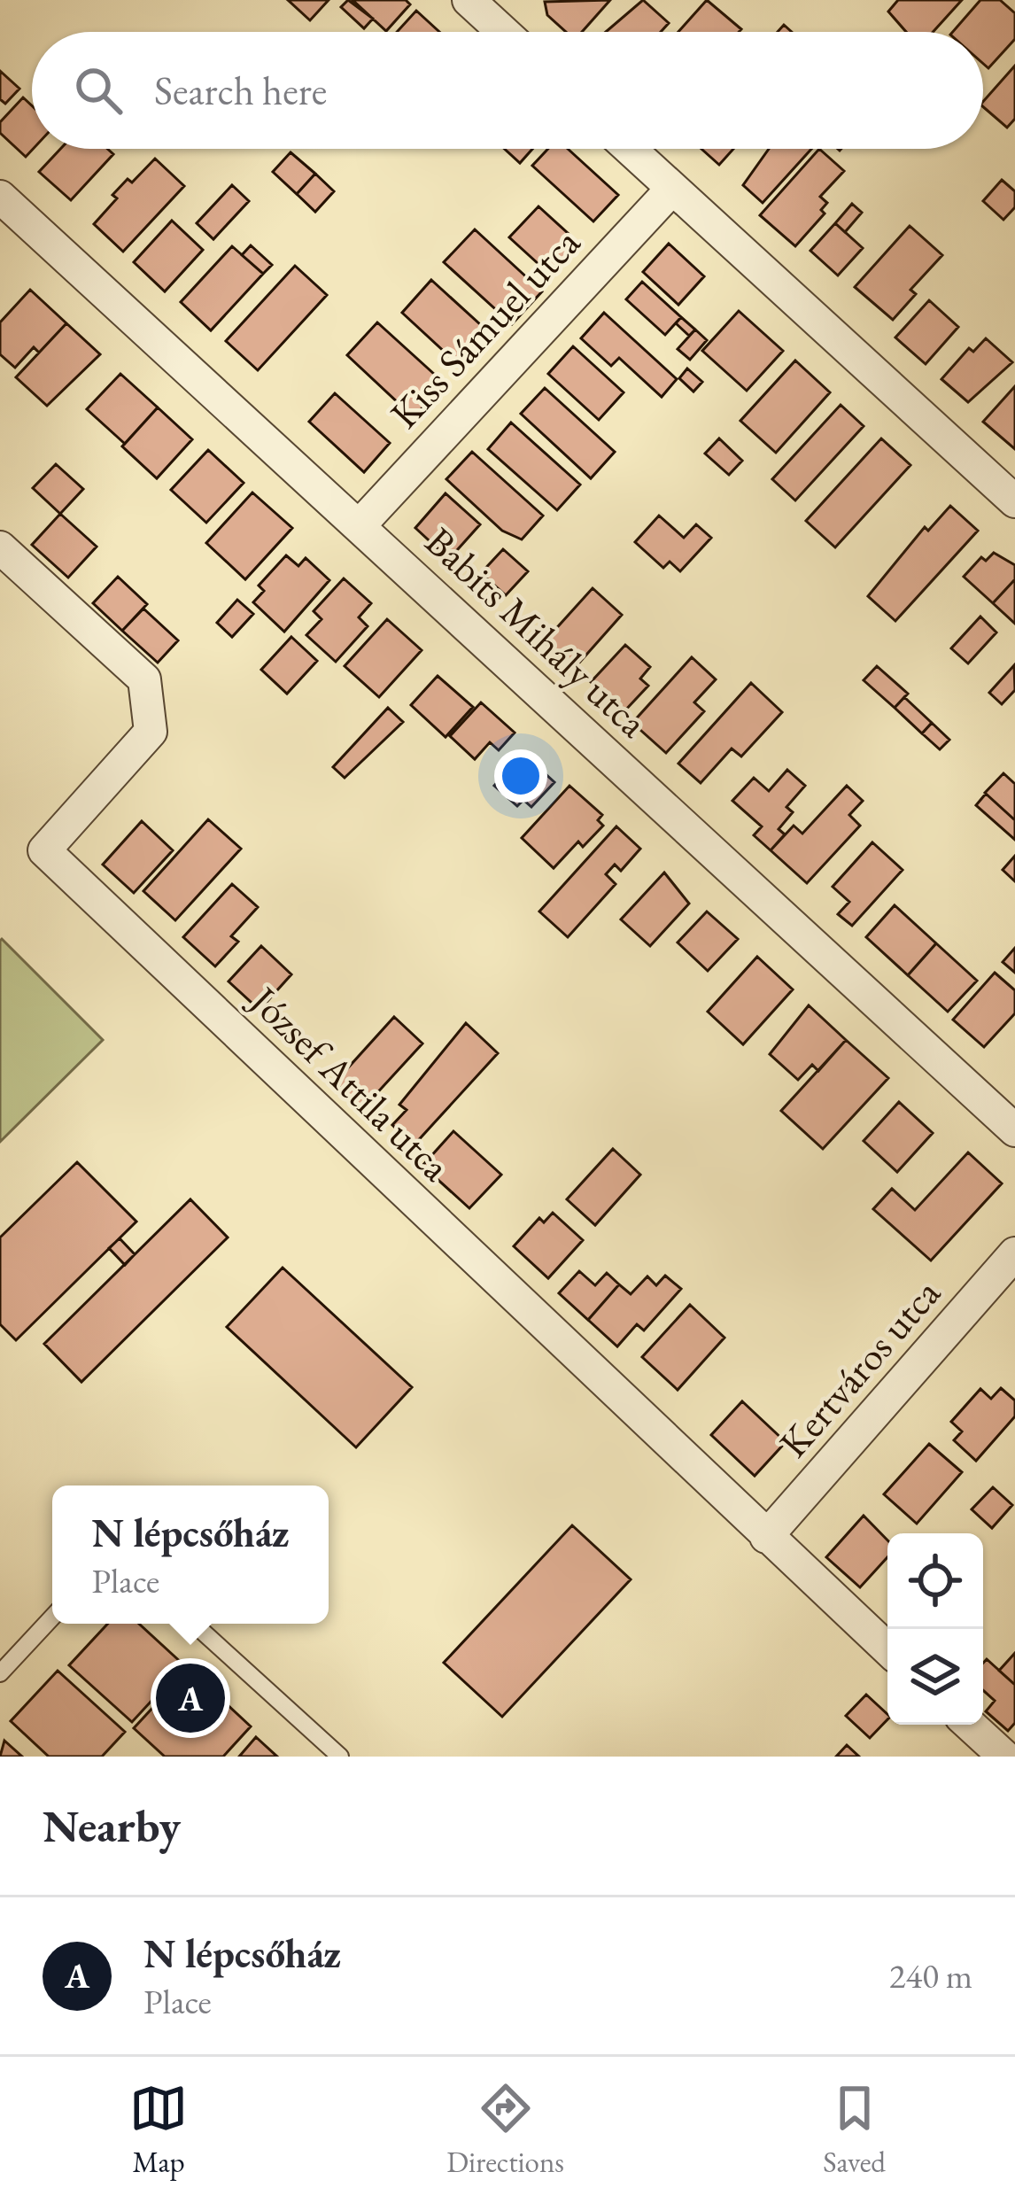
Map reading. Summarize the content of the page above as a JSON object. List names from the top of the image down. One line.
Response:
{"streets":{"street":["Kiss Sámuel utca","Babits Mihály utca","József Attila utca","Kertváros utca"]},"crossings":[["Kiss Sámuel utca","Babits Mihály utca"],["József Attila utca","Kertváros utca"]],"page":{"search":"Search here","popup":["N lépcsőház","Place"],"pins":"A","heading":"Nearby","list":[{"mark":"A","name":"N lépcsőház","note":"Place","value":"240 m"}],"nav":["Map","Directions","Saved"]}}
